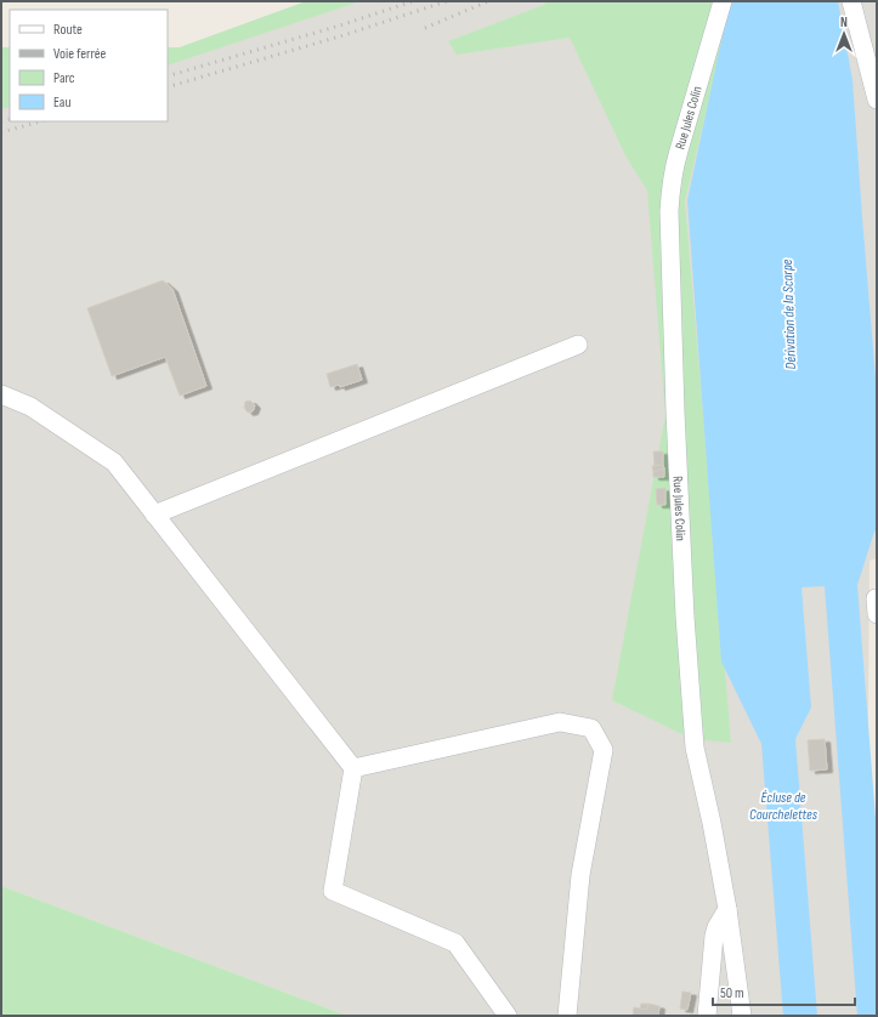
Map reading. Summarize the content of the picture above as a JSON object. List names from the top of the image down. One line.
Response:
{"streets":{"lane":["Rue Jules Colin"]},"water":["Dérivation de la Scarpe","Écluse de Courchelettes"],"legend":["Route","Voie ferrée","Parc","Eau"],"scale_bar":"50 m","north":"top"}
